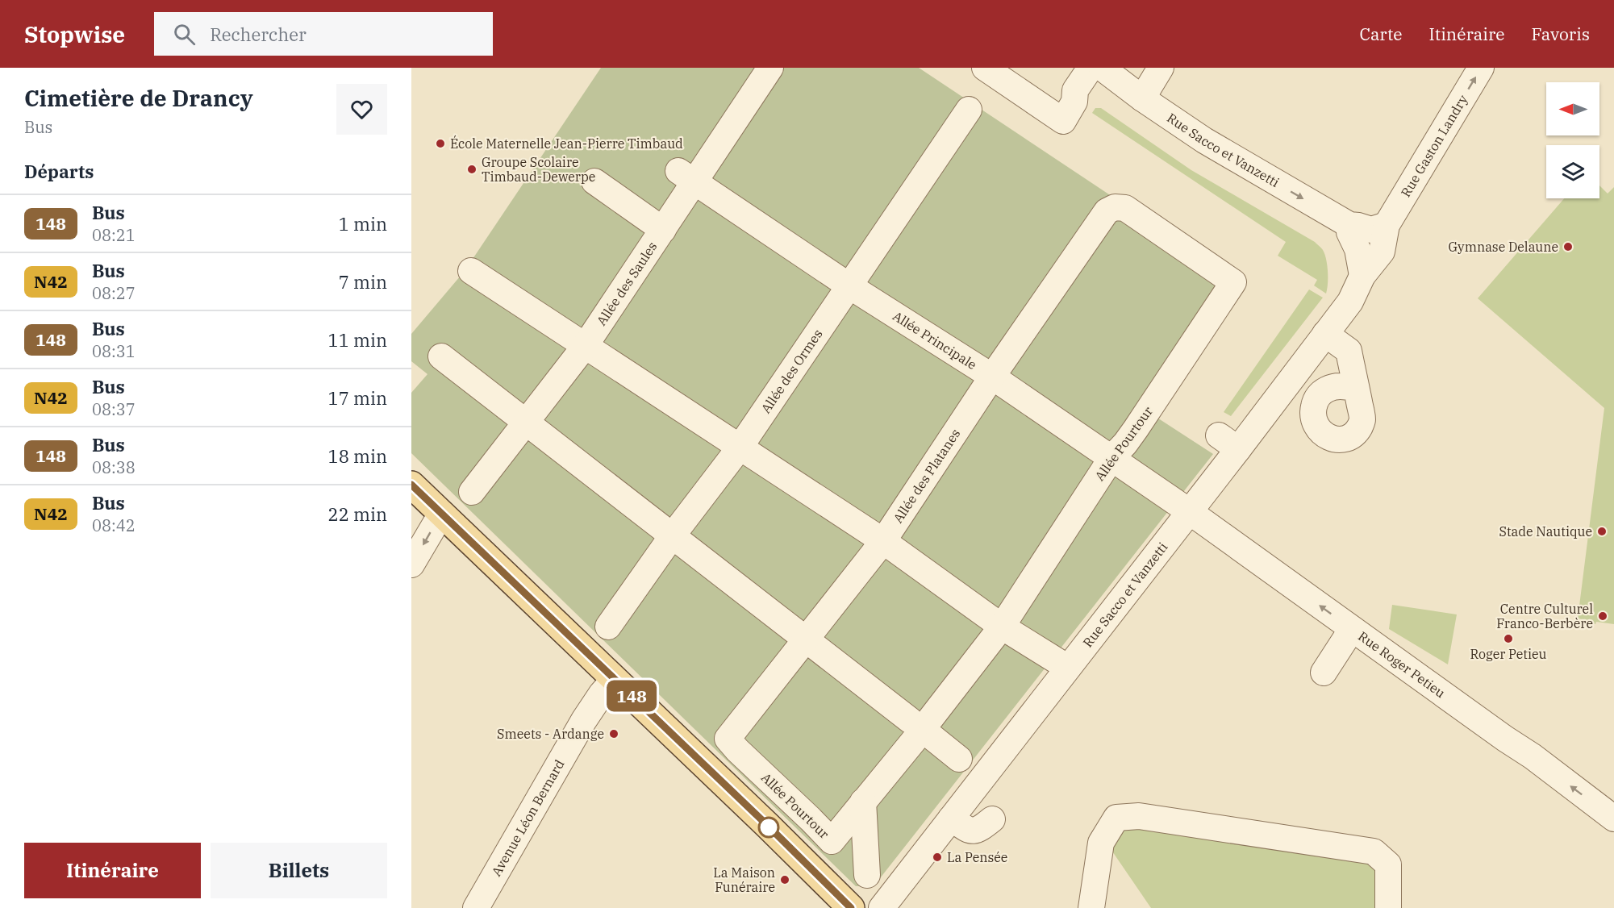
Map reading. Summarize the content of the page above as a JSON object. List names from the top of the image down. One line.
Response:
{"streets":{"street":["Rue Gaston Landry","Rue Sacco et Vanzetti","Allée des Saules","Allée Principale","Allée des Ormes","Allée Pourtour","Allée des Platanes","Rue Roger Petieu","Avenue Léon Bernard"]},"crossings":[["Rue Gaston Landry","Rue Sacco et Vanzetti"],["Rue Sacco et Vanzetti","Allée Principale"],["Rue Sacco et Vanzetti","Rue Roger Petieu"],["Allée des Saules","Allée Principale"],["Allée Principale","Allée des Ormes"],["Allée Principale","Allée Pourtour"],["Allée Principale","Allée des Platanes"],["Allée Principale","Rue Roger Petieu"],["Allée Pourtour","Allée des Platanes"]],"one_way":["Rue Gaston Landry","Rue Roger Petieu"],"places":["École Maternelle Jean-Pierre Timbaud","Groupe Scolaire Timbaud-Dewerpe","Gymnase Delaune","Stade Nautique","Centre Culturel Franco-Berbère","Roger Petieu","Smeets - Ardange","La Pensée","La Maison Funéraire"],"lines":["bus line 148"],"north":"left","page":{"header":"Stopwise","search":"Rechercher","nav":["Carte","Itinéraire","Favoris"],"heading":[["Cimetière de Drancy","Bus"],"Départs"],"on_map":"148","list":[{"mark":"148","name":"Bus","note":"08:21","value":"1 min"},{"mark":"N42","name":"Bus","note":"08:27","value":"7 min"},{"mark":"148","name":"Bus","note":"08:31","value":"11 min"},{"mark":"N42","name":"Bus","note":"08:37","value":"17 min"},{"mark":"148","name":"Bus","note":"08:38","value":"18 min"},{"mark":"N42","name":"Bus","note":"08:42","value":"22 min"}],"buttons":["Itinéraire","Billets"]}}
